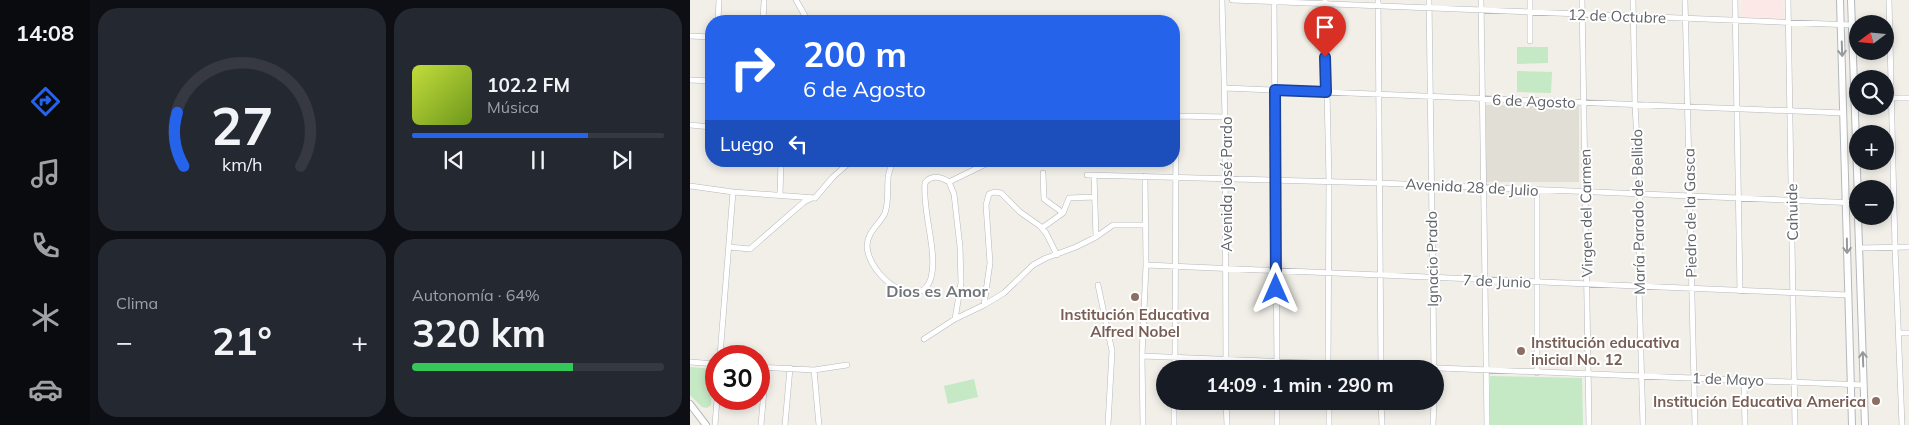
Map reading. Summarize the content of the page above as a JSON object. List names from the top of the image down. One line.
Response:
{"streets":{"street":["12 de Octubre","6 de Agosto","Avenida José Pardo","Avenida 28 de Julio","María Parado de Bellido","Cahuide","Virgen del Carmen","Piedro de la Gasca","Ignacio Prado","7 de Junio","1 de Mayo"]},"crossings":[["12 de Octubre","María Parado de Bellido"],["12 de Octubre","Cahuide"],["12 de Octubre","Virgen del Carmen"],["12 de Octubre","Piedro de la Gasca"],["12 de Octubre","Ignacio Prado"],["6 de Agosto","Avenida José Pardo"],["6 de Agosto","María Parado de Bellido"],["6 de Agosto","Cahuide"],["6 de Agosto","Virgen del Carmen"],["6 de Agosto","Piedro de la Gasca"],["6 de Agosto","Ignacio Prado"],["Avenida José Pardo","Avenida 28 de Julio"],["Avenida José Pardo","7 de Junio"],["Avenida José Pardo","1 de Mayo"],["Avenida 28 de Julio","María Parado de Bellido"],["Avenida 28 de Julio","Cahuide"],["Avenida 28 de Julio","Virgen del Carmen"],["Avenida 28 de Julio","Piedro de la Gasca"],["Avenida 28 de Julio","Ignacio Prado"],["María Parado de Bellido","7 de Junio"],["María Parado de Bellido","1 de Mayo"],["Cahuide","7 de Junio"],["Cahuide","1 de Mayo"],["Virgen del Carmen","7 de Junio"],["Virgen del Carmen","1 de Mayo"],["Piedro de la Gasca","7 de Junio"],["Piedro de la Gasca","1 de Mayo"],["Ignacio Prado","7 de Junio"]],"districts":["Dios es Amor"],"places":["Institución Educativa Alfred Nobel","Institución educativa inicial No. 12","Institución Educativa America"],"north":"left","page":{"tabs":"14:08","map_buttons":["+","−"],"turn":["200 m","6 de Agosto"],"song":["102.2 FM","Música"],"then":"Luego","tile":["Clima",["Autonomía · 64%","320 km"]],"heat":["−","21°","+"],"limit":"30","trip":"14:09 · 1 min · 290 m","gauge":["27","km/h"]}}
